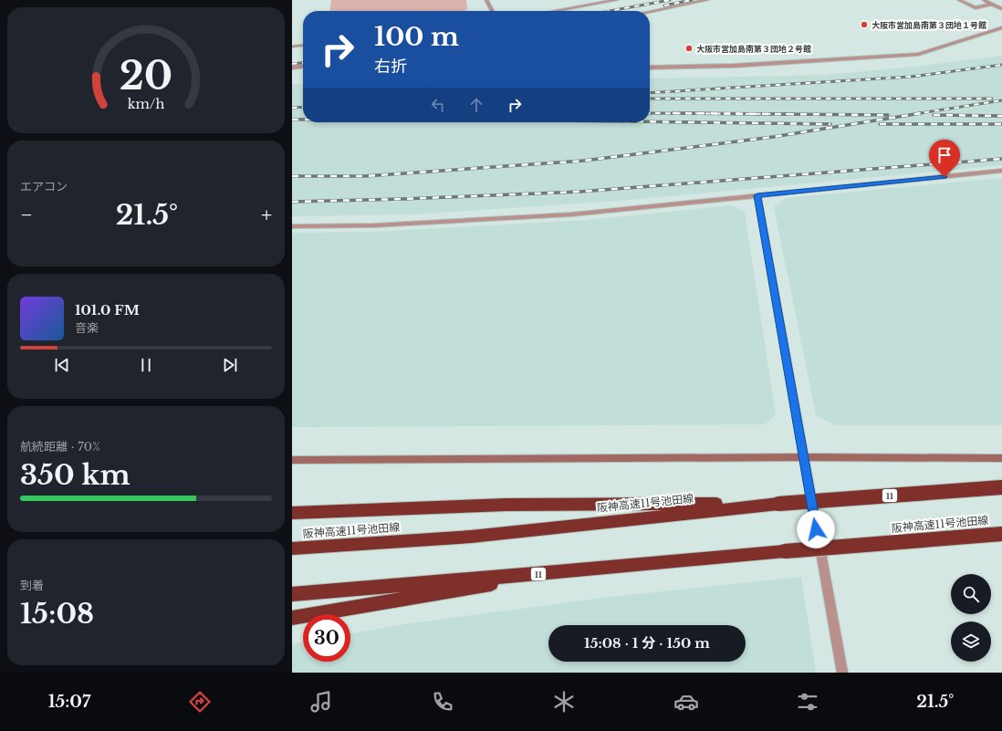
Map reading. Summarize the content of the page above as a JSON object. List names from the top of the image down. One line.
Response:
{"streets":{"highway":["11","阪神高速11号池田線"]},"crossings":[["11","阪神高速11号池田線"]],"places":["大阪市営加島南第３団地１号館","大阪市営加島南第３団地２号館"],"page":{"turn":["100 m","右折"],"tile":["エアコン",["航続距離 · 70%","350 km"],["到着","15:08"]],"heat":["−","21.5°","+"],"song":["101.0 FM","音楽"],"limit":"30","trip":"15:08 · 1 分 · 150 m","tabs":["15:07","21.5°"],"gauge":["20","km/h"]}}
